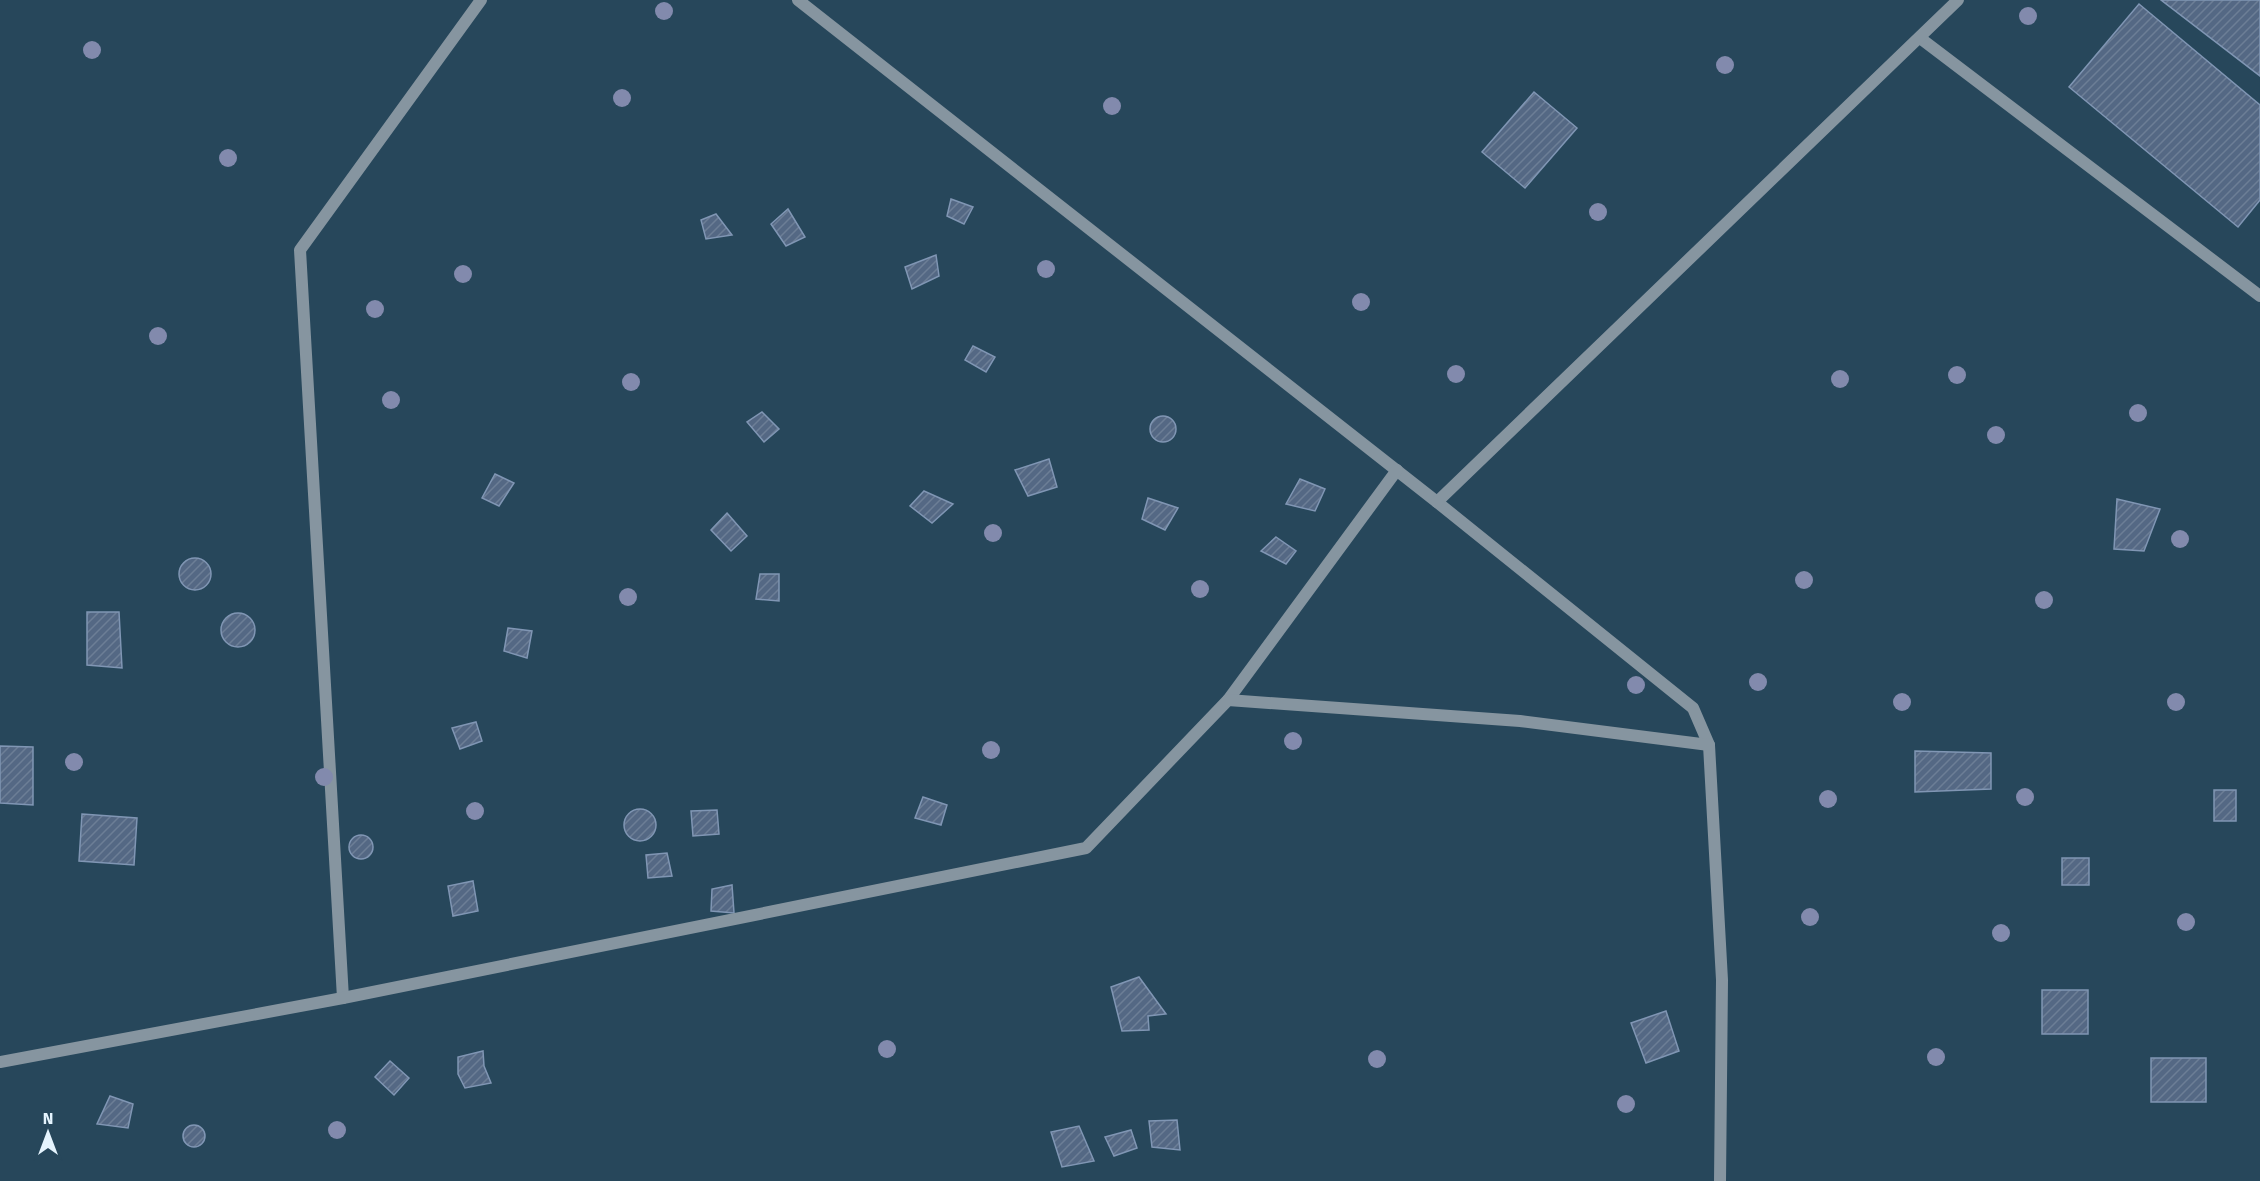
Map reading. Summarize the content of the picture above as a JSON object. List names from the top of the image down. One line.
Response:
{"north":"top"}
